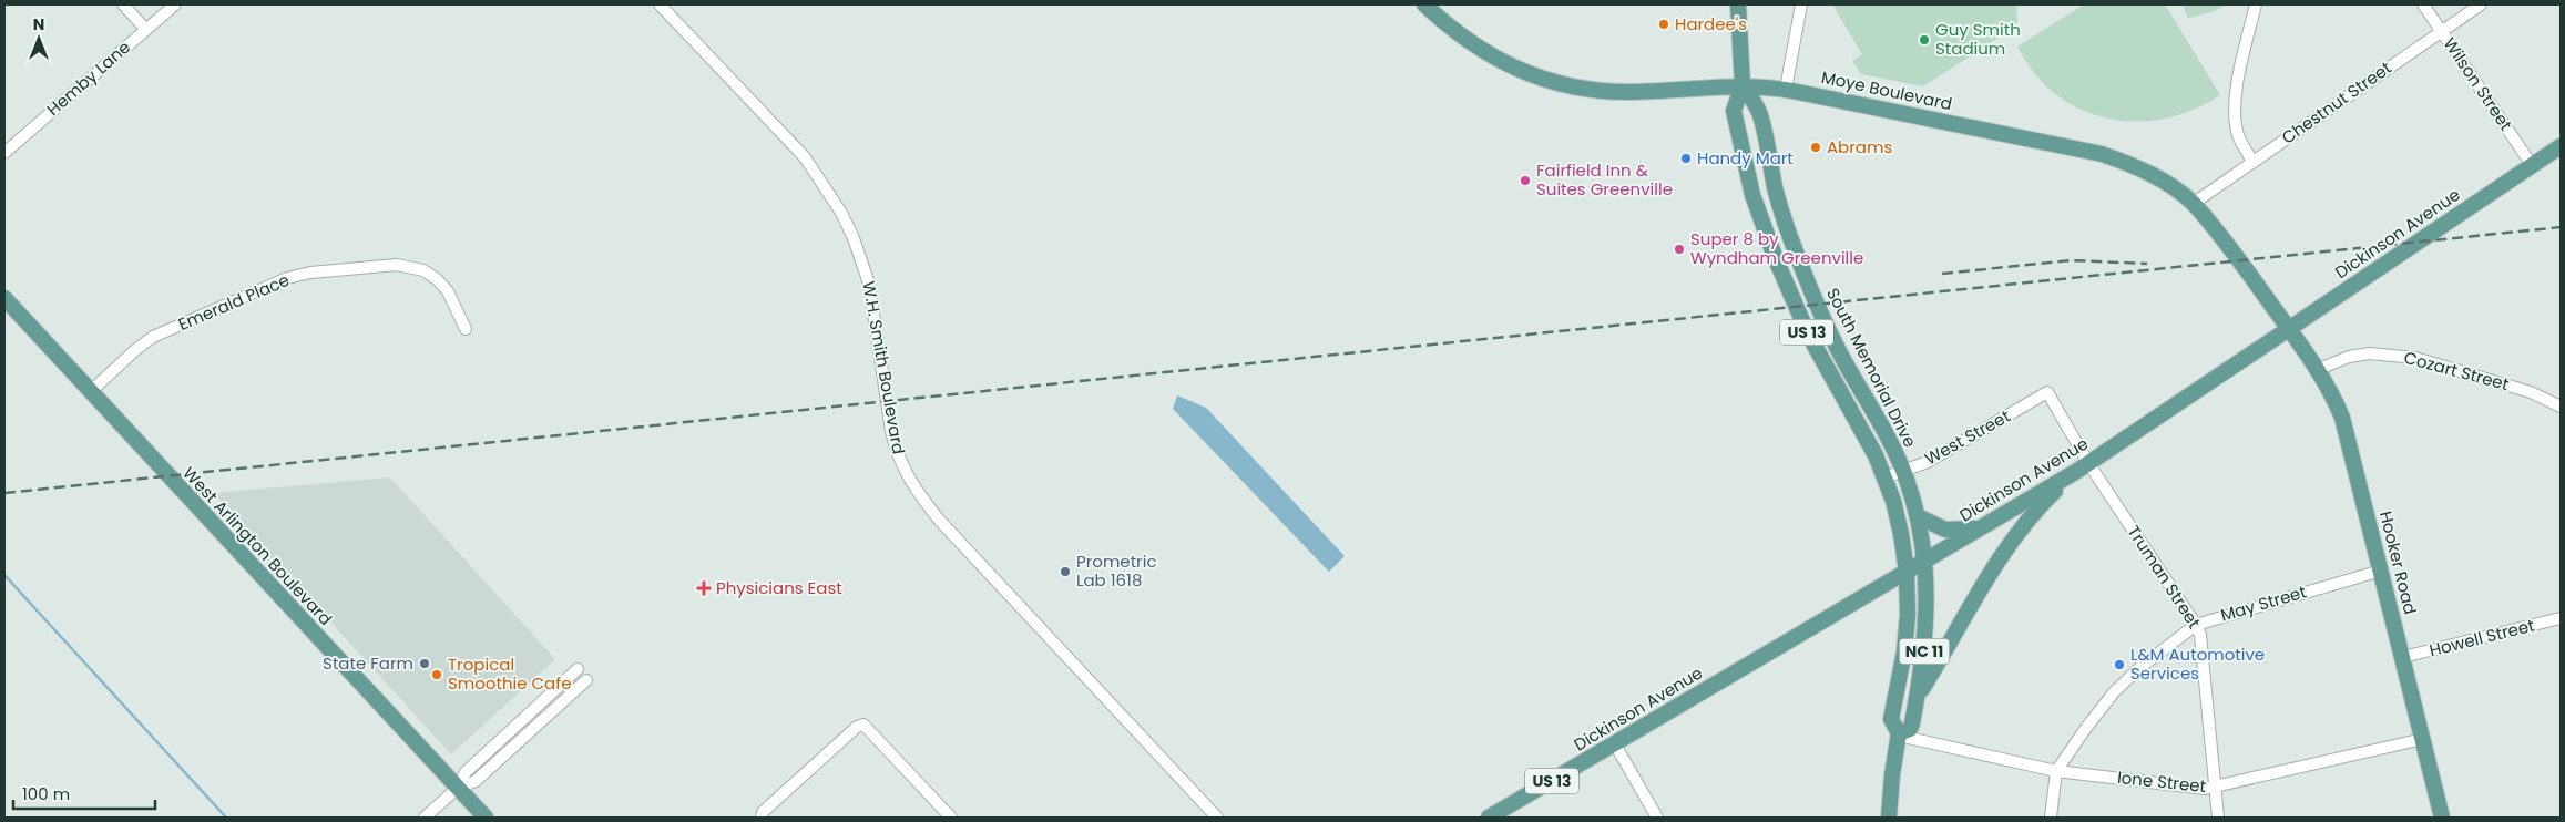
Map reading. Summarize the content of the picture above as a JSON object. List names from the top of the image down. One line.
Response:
{"streets":{"main road":["Moye Boulevard","Dickinson Avenue","US 13","South Memorial Drive","West Arlington Boulevard","Hooker Road","NC 11"],"street":["Hemby Lane","Wilson Street","Chestnut Street","Emerald Place","W.H. Smith Boulevard","Cozart Street","West Street","Truman Street","May Street","Howell Street","Ione Street"]},"crossings":[["Wilson Street","Chestnut Street"],["Wilson Street","Dickinson Avenue"],["Moye Boulevard","Chestnut Street"],["Moye Boulevard","Dickinson Avenue"],["Moye Boulevard","South Memorial Drive"],["Moye Boulevard","Hooker Road"],["Dickinson Avenue","South Memorial Drive"],["Dickinson Avenue","Hooker Road"],["Dickinson Avenue","Truman Street"],["Emerald Place","West Arlington Boulevard"],["South Memorial Drive","West Street"],["South Memorial Drive","Ione Street"],["Cozart Street","Hooker Road"],["West Street","Truman Street"],["Hooker Road","May Street"],["Hooker Road","Howell Street"],["Hooker Road","Ione Street"],["Truman Street","May Street"],["Truman Street","Ione Street"],["May Street","Ione Street"]],"places":{"other":["Hardee's","Guy Smith Stadium","Abrams","Handy Mart","Fairfield Inn & Suites Greenville","Super 8 by Wyndham Greenville","Prometric Lab 1618","State Farm","L&M Automotive Services","Tropical Smoothie Cafe"],"health":["Physicians East"]},"scale_bar":"100 m","north":"top"}
